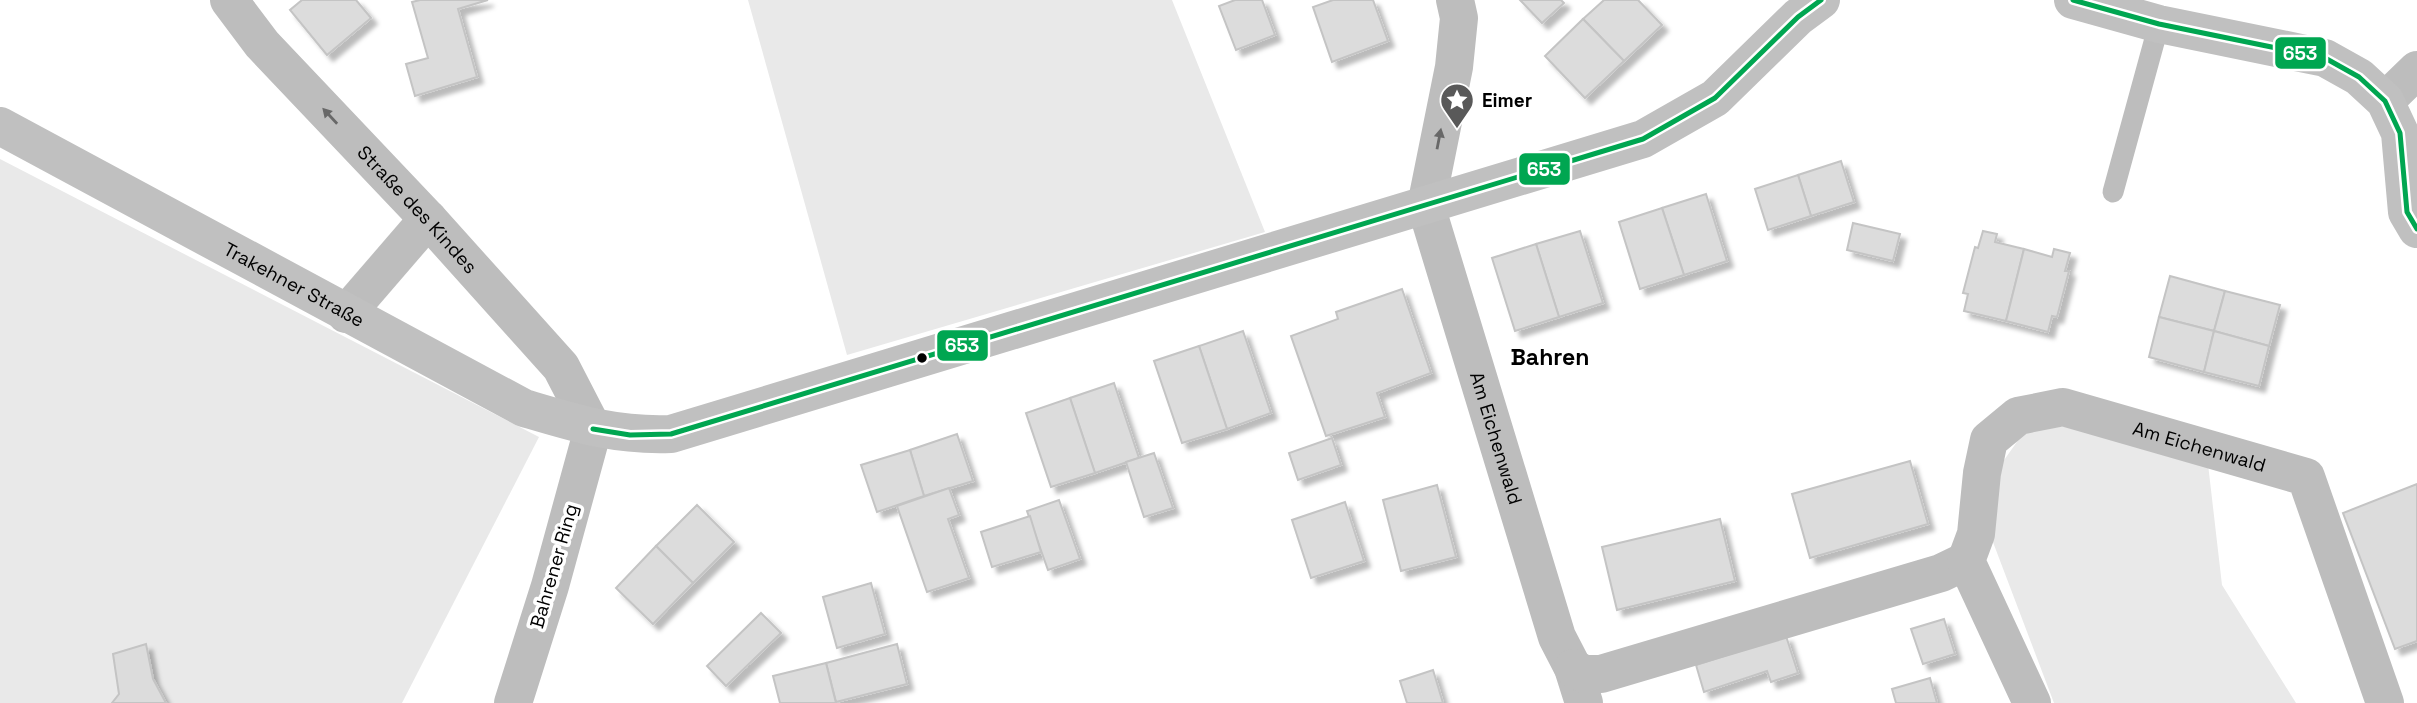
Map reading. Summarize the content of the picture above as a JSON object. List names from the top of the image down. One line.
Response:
{"streets":{"street":["Straße des Kindes","Trakehner Straße","Am Eichenwald","Bahrener Ring"]},"crossings":[["Straße des Kindes","Trakehner Straße"],["Straße des Kindes","Bahrener Ring"],["Trakehner Straße","Am Eichenwald"],["Trakehner Straße","Bahrener Ring"]],"one_way":["Straße des Kindes"],"districts":["Bahren"],"places":{"place":["Eimer"]},"lines":["transit line 653"]}
